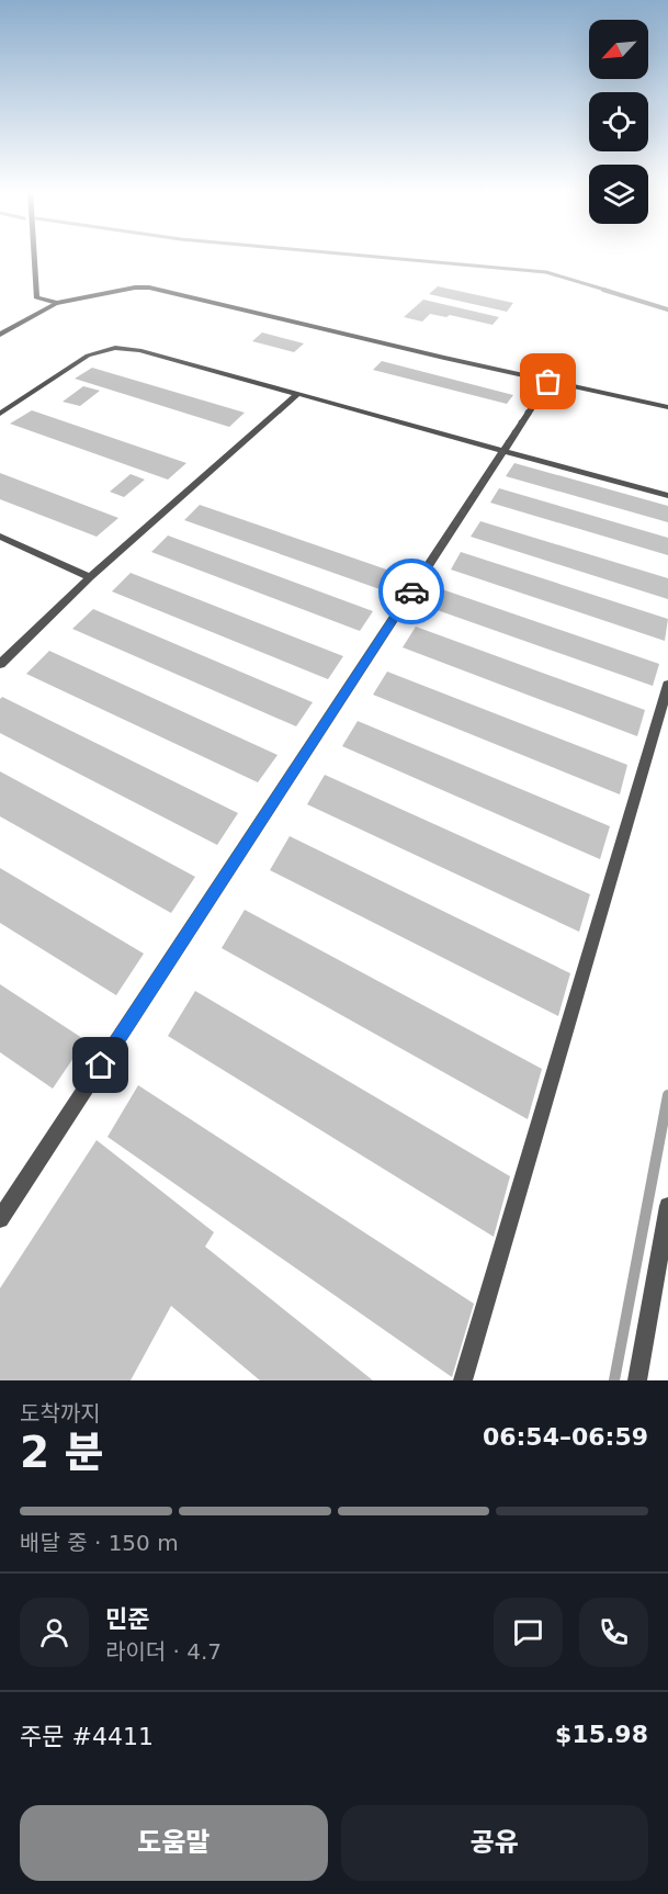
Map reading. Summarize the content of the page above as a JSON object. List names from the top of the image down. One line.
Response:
{"north":"bottom left","page":{"heading":["2 분","도착까지","06:54–06:59"],"panel":["민준","라이더 · 4.7","주문 #4411","$15.98"],"bar":"배달 중 · 150 m","buttons":["도움말","공유"]}}
